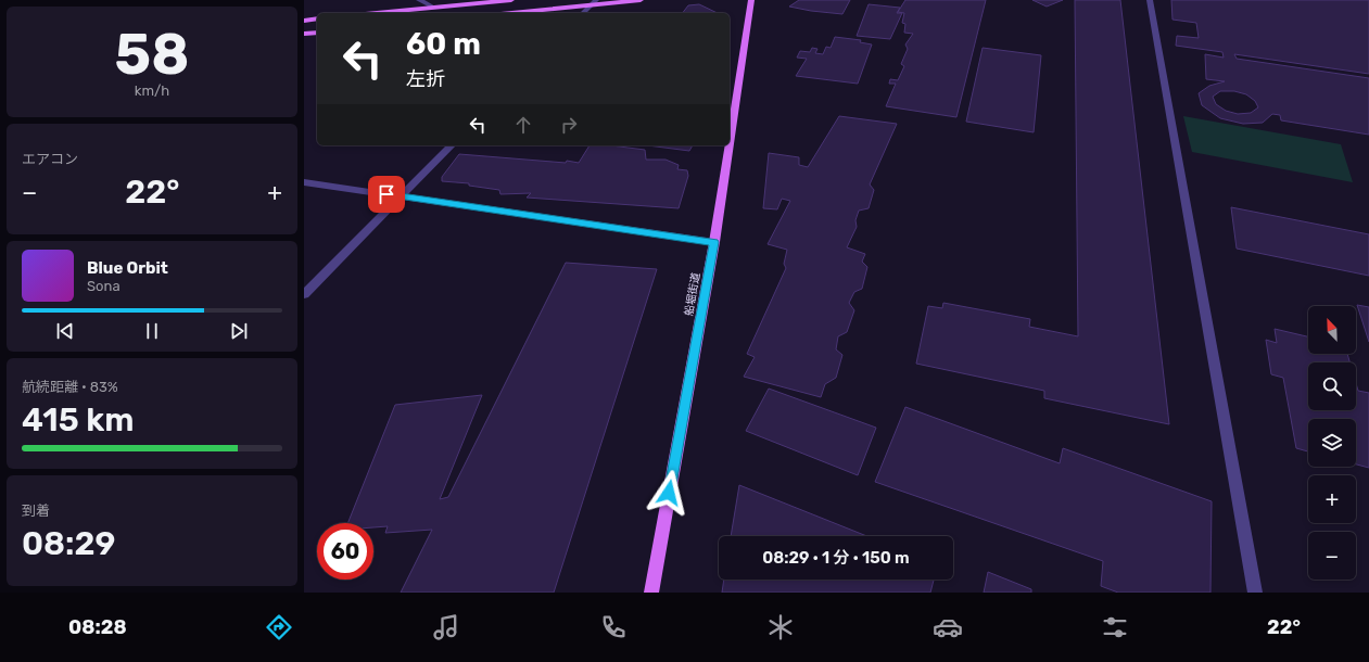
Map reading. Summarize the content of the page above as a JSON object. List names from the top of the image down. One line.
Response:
{"streets":{"main road":["船堀街道"]},"north":"top left","page":{"tile":[["58","km/h"],"エアコン",["航続距離 · 83%","415 km"],["到着","08:29"]],"turn":["60 m","左折"],"heat":["−","22°","+"],"song":["Blue Orbit","Sona"],"map_buttons":["+","−"],"limit":"60","trip":"08:29 · 1 分 · 150 m","tabs":["08:28","22°"]}}
